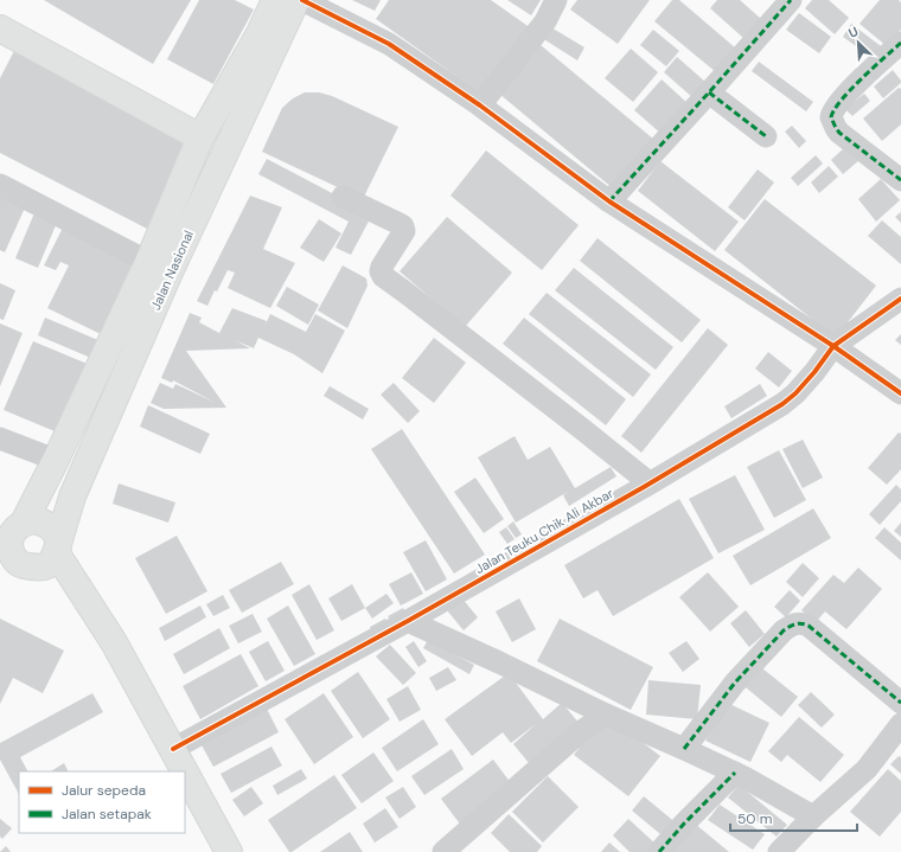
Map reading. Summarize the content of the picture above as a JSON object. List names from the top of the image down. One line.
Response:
{"streets":{"main road":["Jalan Nasional"],"street":["Jalan Teuku Chik Ali Akbar"]},"legend":["Jalur sepeda","Jalan setapak"],"scale_bar":"50 m","north":"top left"}
